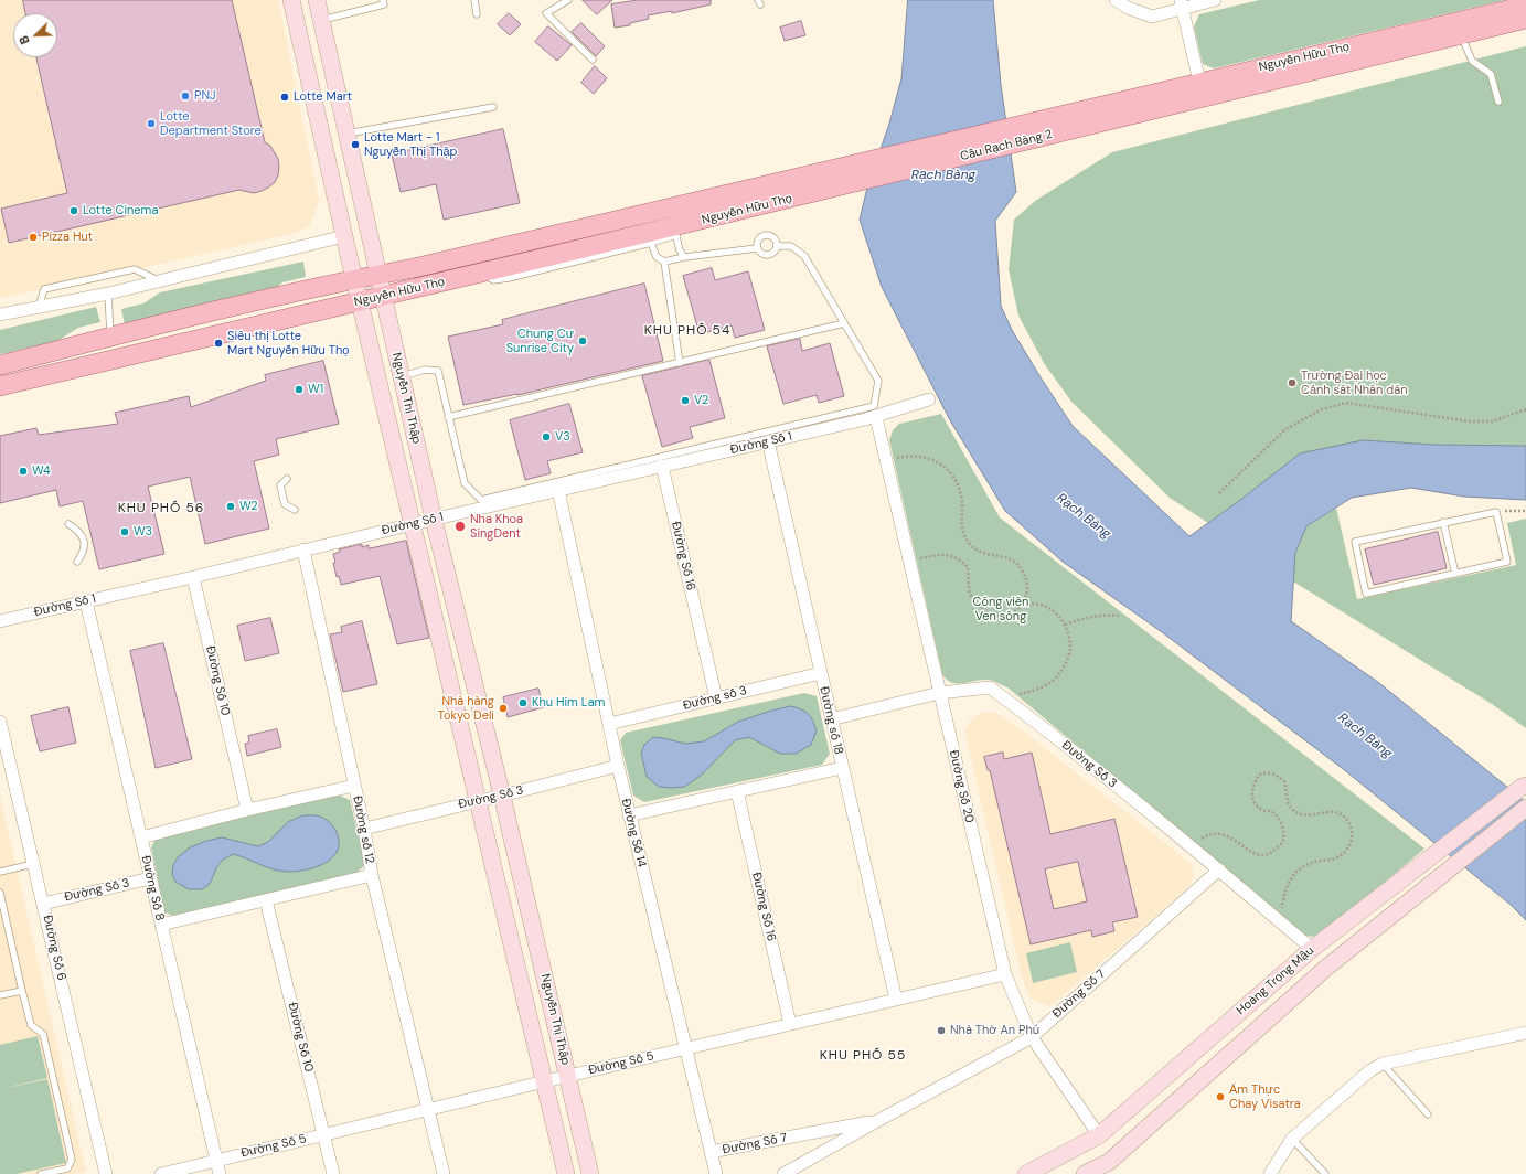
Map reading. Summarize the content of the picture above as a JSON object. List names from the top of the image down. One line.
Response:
{"streets":{"main road":["Nguyễn Hữu Thọ","Cầu Rạch Bàng 2","Nguyễn Thị Thập","Hoàng Trọng Mậu"],"street":["Đường Số 1","Đường Số 16","Đường Số 10","Đường số 3","Đường số 18","Đường Số 3","Đường Số 20","Đường số 12","Đường Số 14","Đường Số 8","Đường Số 6","Đường Số 7","Đường Số 5"]},"crossings":[["Nguyễn Hữu Thọ","Cầu Rạch Bàng 2"],["Nguyễn Hữu Thọ","Nguyễn Thị Thập"],["Nguyễn Thị Thập","Đường Số 1"],["Nguyễn Thị Thập","Đường Số 3"],["Nguyễn Thị Thập","Đường Số 5"],["Đường Số 1","Đường Số 16"],["Đường Số 1","Đường Số 10"],["Đường Số 1","Đường số 18"],["Đường Số 1","Đường Số 20"],["Đường Số 1","Đường số 12"],["Đường Số 1","Đường Số 14"],["Đường Số 1","Đường Số 8"],["Đường Số 16","Đường số 3"],["Đường Số 16","Đường Số 5"],["Đường Số 10","Đường Số 5"],["Đường số 3","Đường số 18"],["Đường số 3","Đường Số 14"],["Đường số 18","Đường Số 3"],["Đường số 18","Đường Số 5"],["Đường Số 3","Đường Số 20"],["Đường Số 3","Đường số 12"],["Đường Số 3","Đường Số 14"],["Đường Số 3","Đường Số 8"],["Đường Số 3","Đường Số 6"],["Đường Số 3","Hoàng Trọng Mậu"],["Đường Số 3","Đường Số 7"],["Đường Số 20","Hoàng Trọng Mậu"],["Đường Số 20","Đường Số 7"],["Đường Số 20","Đường Số 5"],["Đường số 12","Đường Số 5"],["Đường Số 14","Đường Số 7"],["Đường Số 14","Đường Số 5"],["Đường Số 8","Đường Số 5"]],"districts":["KHU PHỐ 54","KHU PHỐ 56","KHU PHỐ 55"],"water":["Rạch Bàng"],"parks":["Công viên Ven sông"],"places":["PNJ","Lotte Mart","Lotte Department Store","Lotte Mart - 1 Nguyễn Thị Thập","Lotte Cinema","Pizza Hut","Chung Cư Sunrise City","Siêu thị Lotte Mart Nguyễn Hữu Thọ","Trường Đại học Cảnh sát Nhân dân","W1","V2","V3","W4","W2","Nha Khoa SingDent","W3","Khu Him Lam","Nhà hàng Tokyo Deli","Nhà Thờ An Phú","Ẩm Thực Chay Visatra"],"north":"bottom left"}
